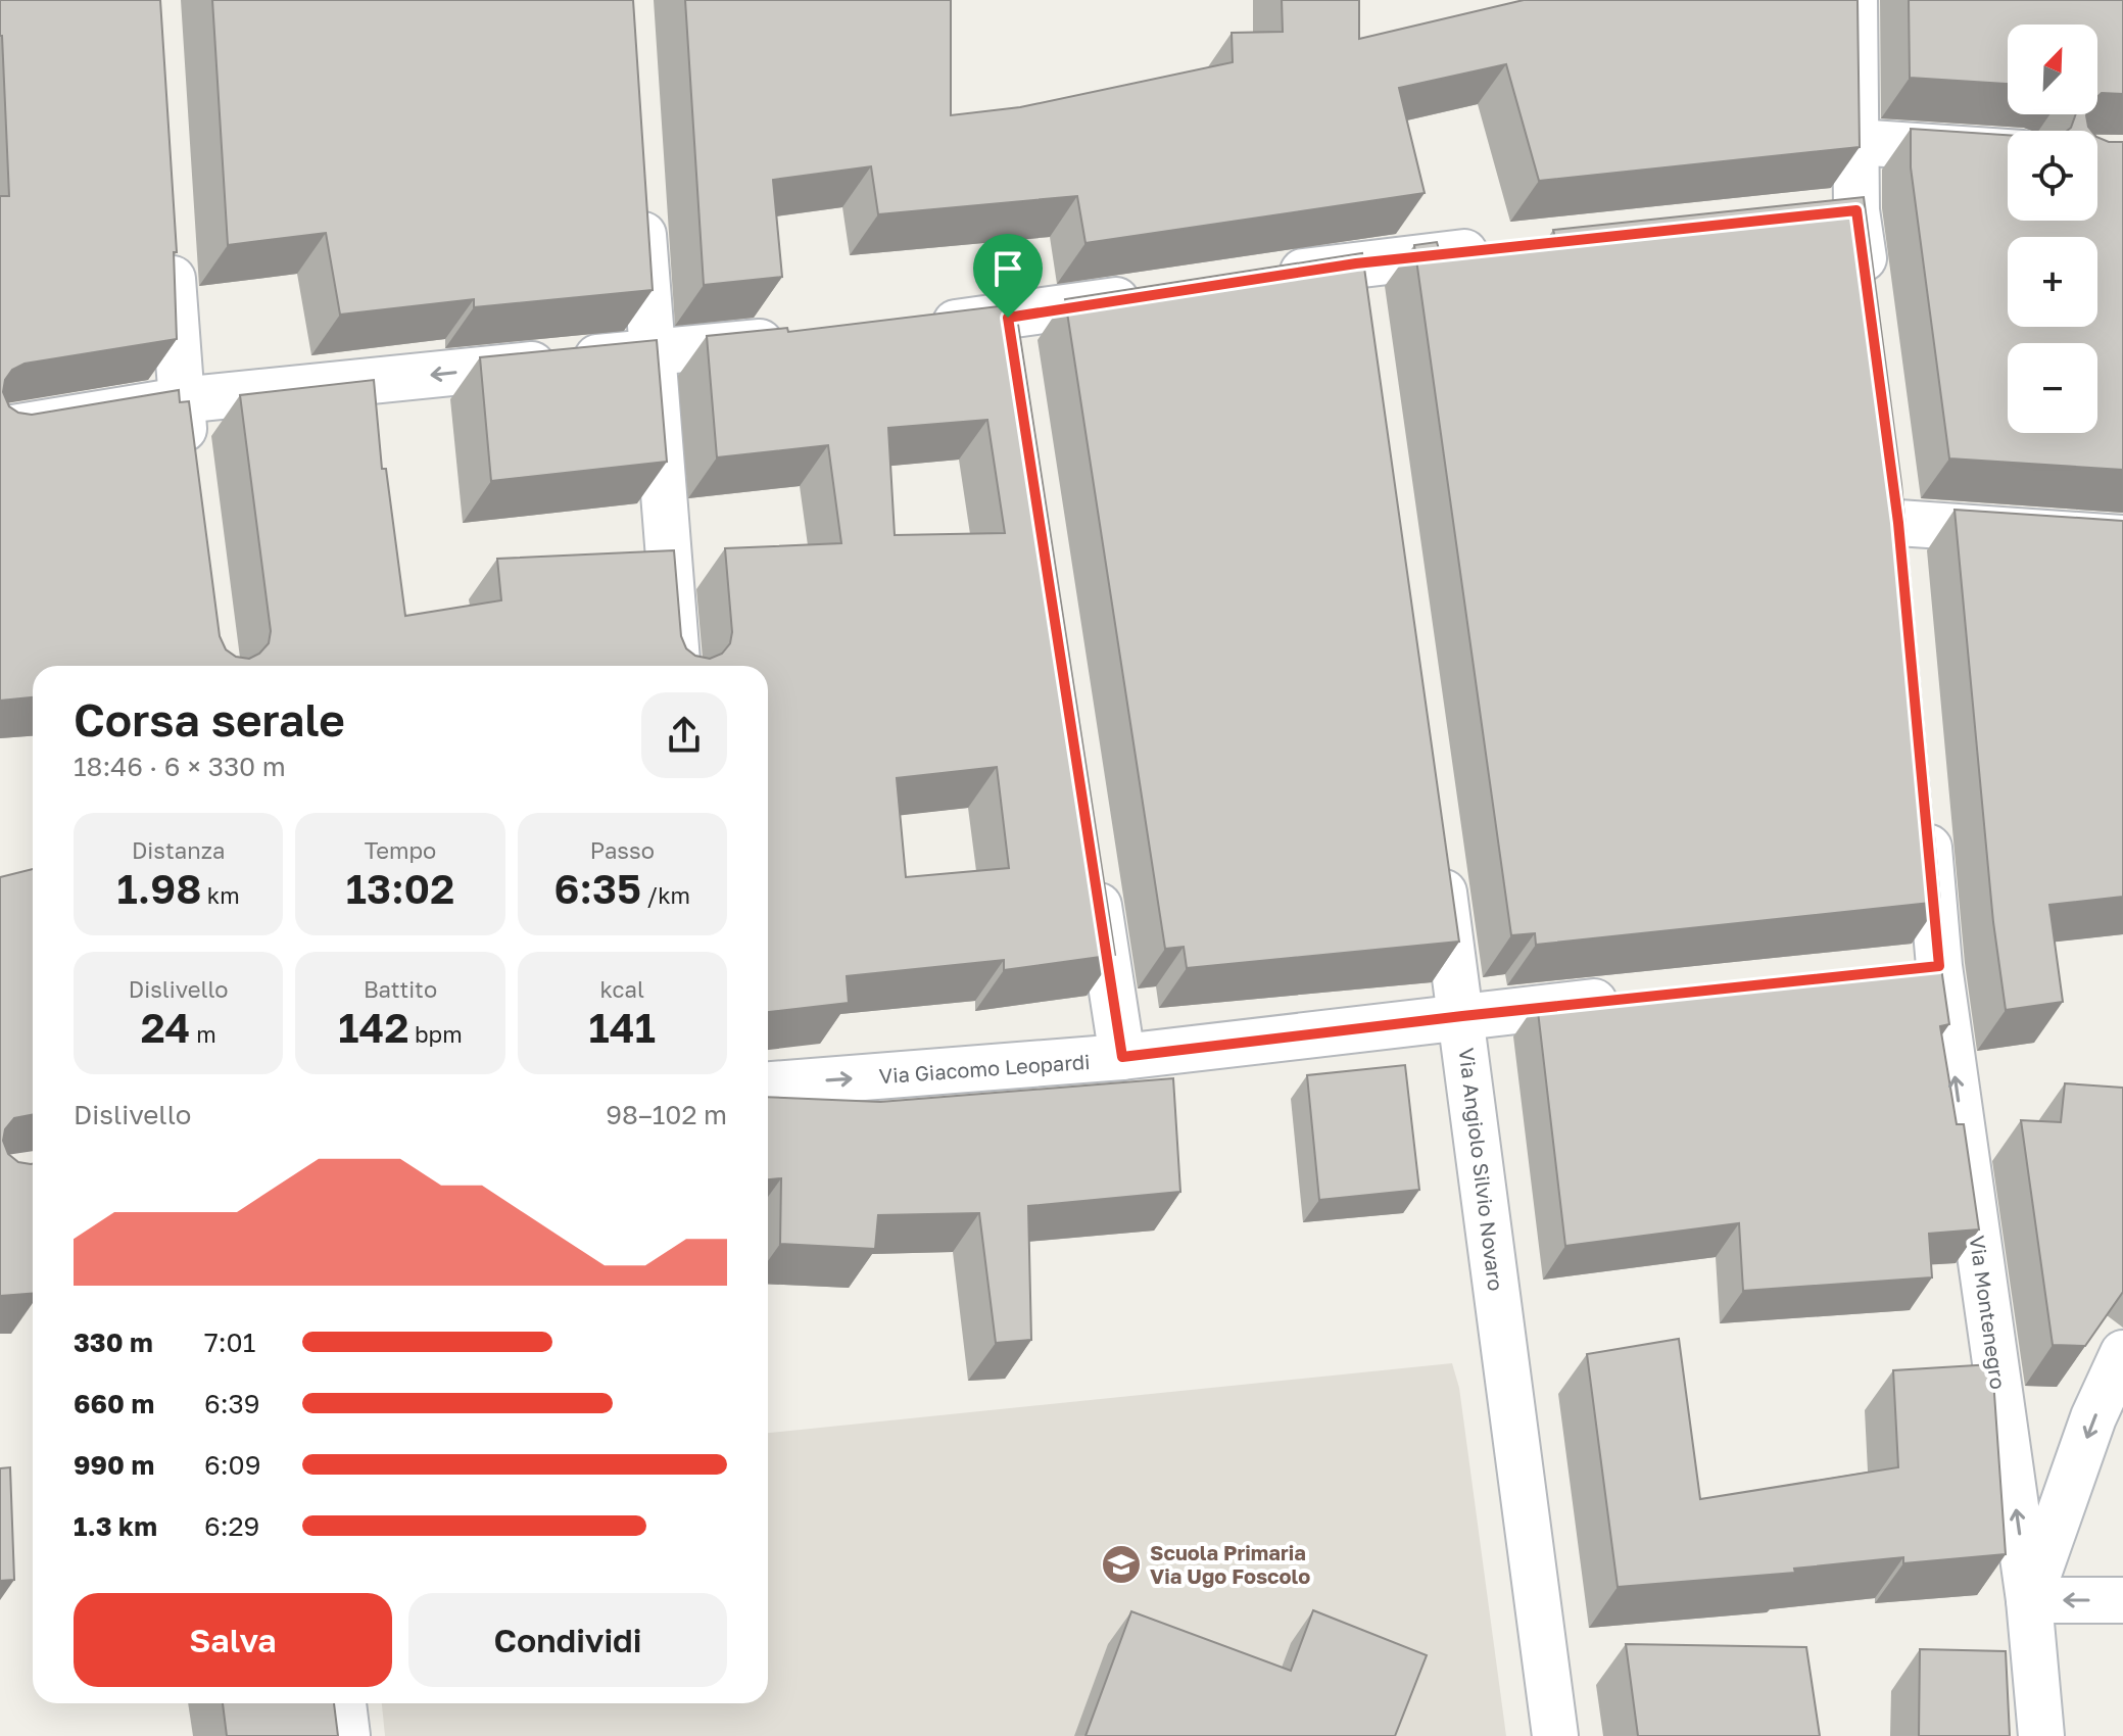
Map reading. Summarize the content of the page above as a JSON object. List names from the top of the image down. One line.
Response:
{"streets":{"street":["Via Giacomo Leopardi","Via Angiolo Silvio Novaro","Via Montenegro"]},"crossings":[["Via Giacomo Leopardi","Via Angiolo Silvio Novaro"]],"one_way":["Via Giacomo Leopardi","Via Montenegro"],"places":{"school or university":["Scuola Primaria Via Ugo Foscolo"]},"north":"top right","page":{"map_buttons":["+","−"],"heading":["Corsa serale","18:46 · 6 × 330 m"],"stats":[["Distanza","1.98 km"],["Tempo","13:02"],["Passo","6:35 /km"],["Dislivello","24 m"],["Battito","142 bpm"],["kcal","141"]],"chart":["Dislivello","98–102 m"],"list":[{"name":"330 m","note":"7:01"},{"name":"660 m","note":"6:39"},{"name":"990 m","note":"6:09"},{"name":"1.3 km","note":"6:29"}],"buttons":["Salva","Condividi"]}}
